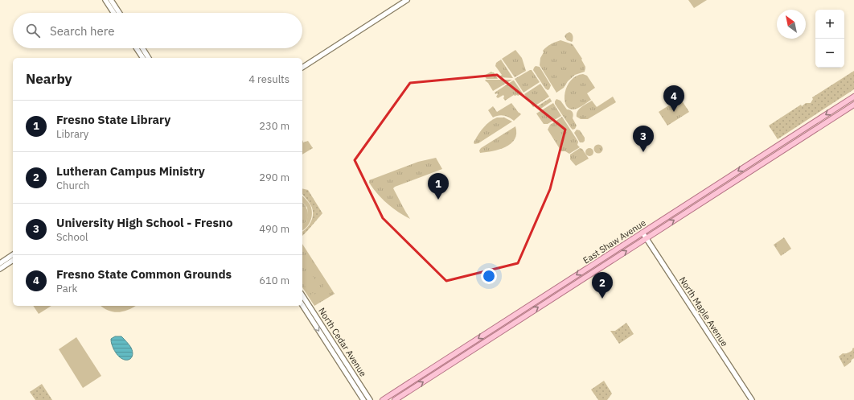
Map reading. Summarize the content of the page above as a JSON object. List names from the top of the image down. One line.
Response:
{"streets":{"main road":["East Shaw Avenue","North Maple Avenue","North Cedar Avenue"]},"crossings":[["East Shaw Avenue","North Maple Avenue"]],"north":"top left","page":{"map_buttons":["+","−"],"search":"Search here","heading":["Nearby","4 results"],"pins":["4","3","1","2"],"list":[{"mark":"1","name":"Fresno State Library","note":"Library","value":"230 m"},{"mark":"2","name":"Lutheran Campus Ministry","note":"Church","value":"290 m"},{"mark":"3","name":"University High School - Fresno","note":"School","value":"490 m"},{"mark":"4","name":"Fresno State Common Grounds","note":"Park","value":"610 m"}]}}
